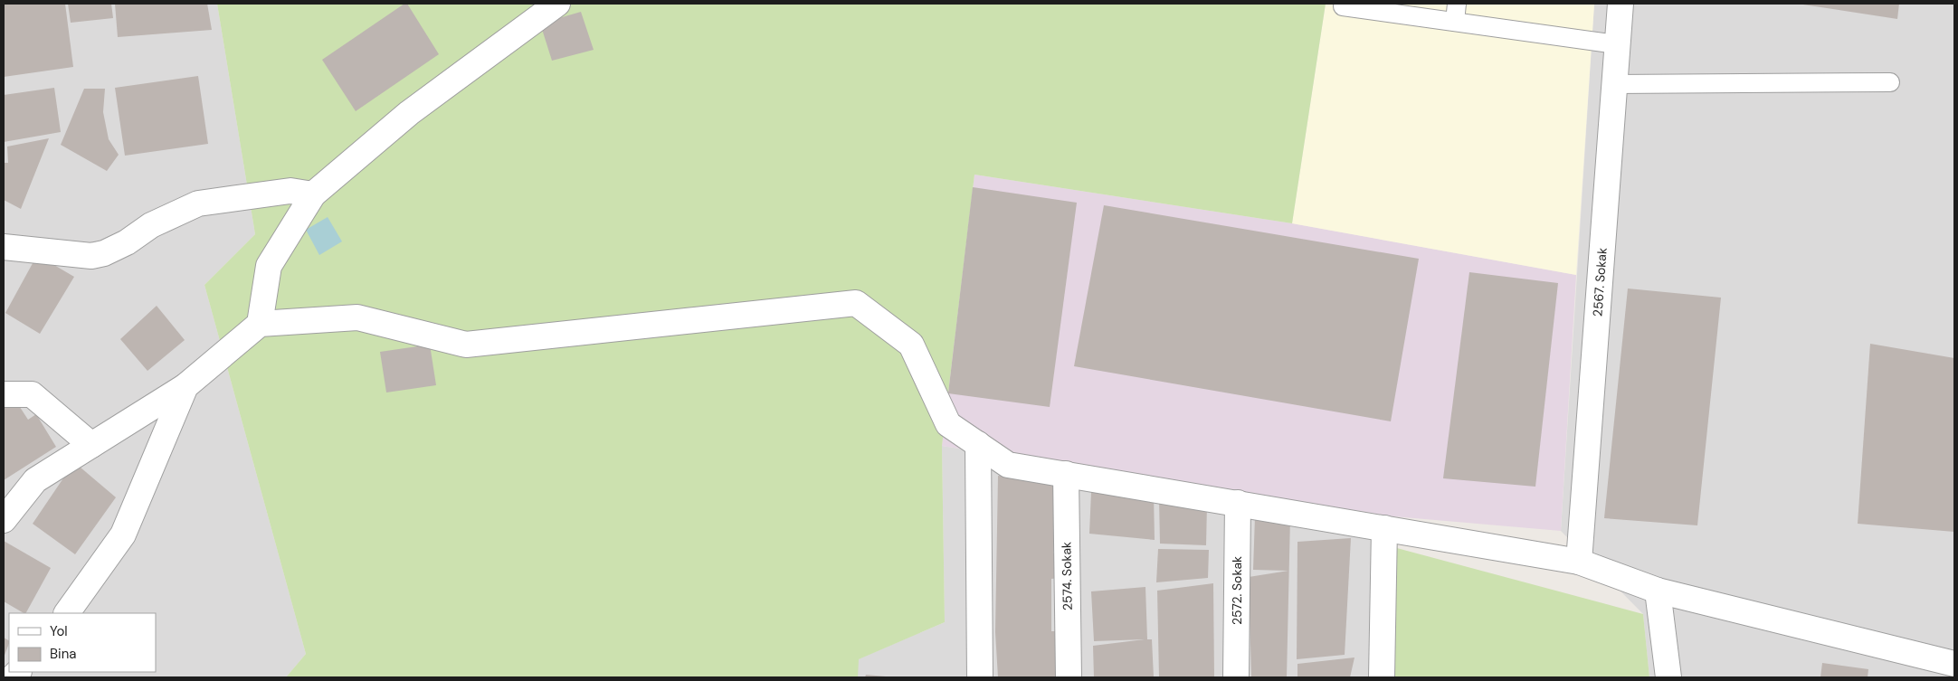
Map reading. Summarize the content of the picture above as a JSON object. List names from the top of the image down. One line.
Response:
{"streets":{"street":["2567. Sokak","2574. Sokak","2572. Sokak"]},"legend":["Yol","Bina"]}
